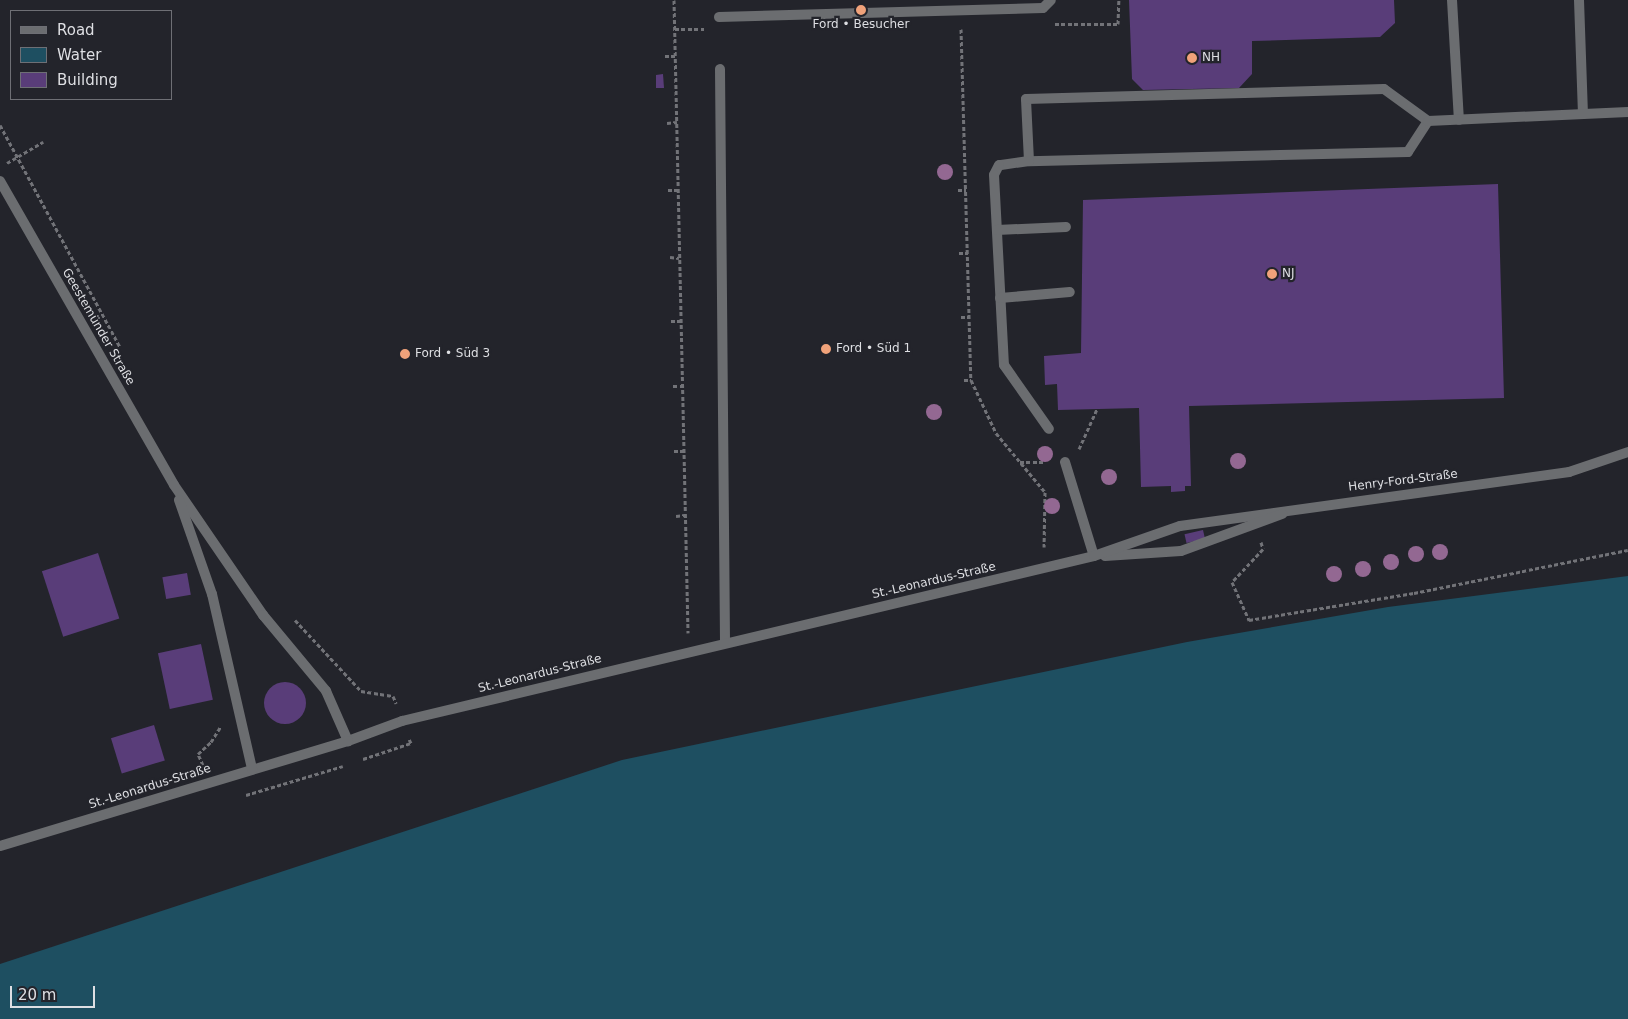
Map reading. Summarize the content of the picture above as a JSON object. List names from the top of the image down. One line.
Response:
{"streets":{"street":["Geestemünder Straße","Henry-Ford-Straße","St.-Leonardus-Straße"]},"crossings":[["Geestemünder Straße","St.-Leonardus-Straße"],["Henry-Ford-Straße","St.-Leonardus-Straße"]],"places":["Ford • Besucher","NH","NJ","Ford • Süd 1","Ford • Süd 3"],"legend":["Road","Water","Building"],"scale_bar":"20 m"}
